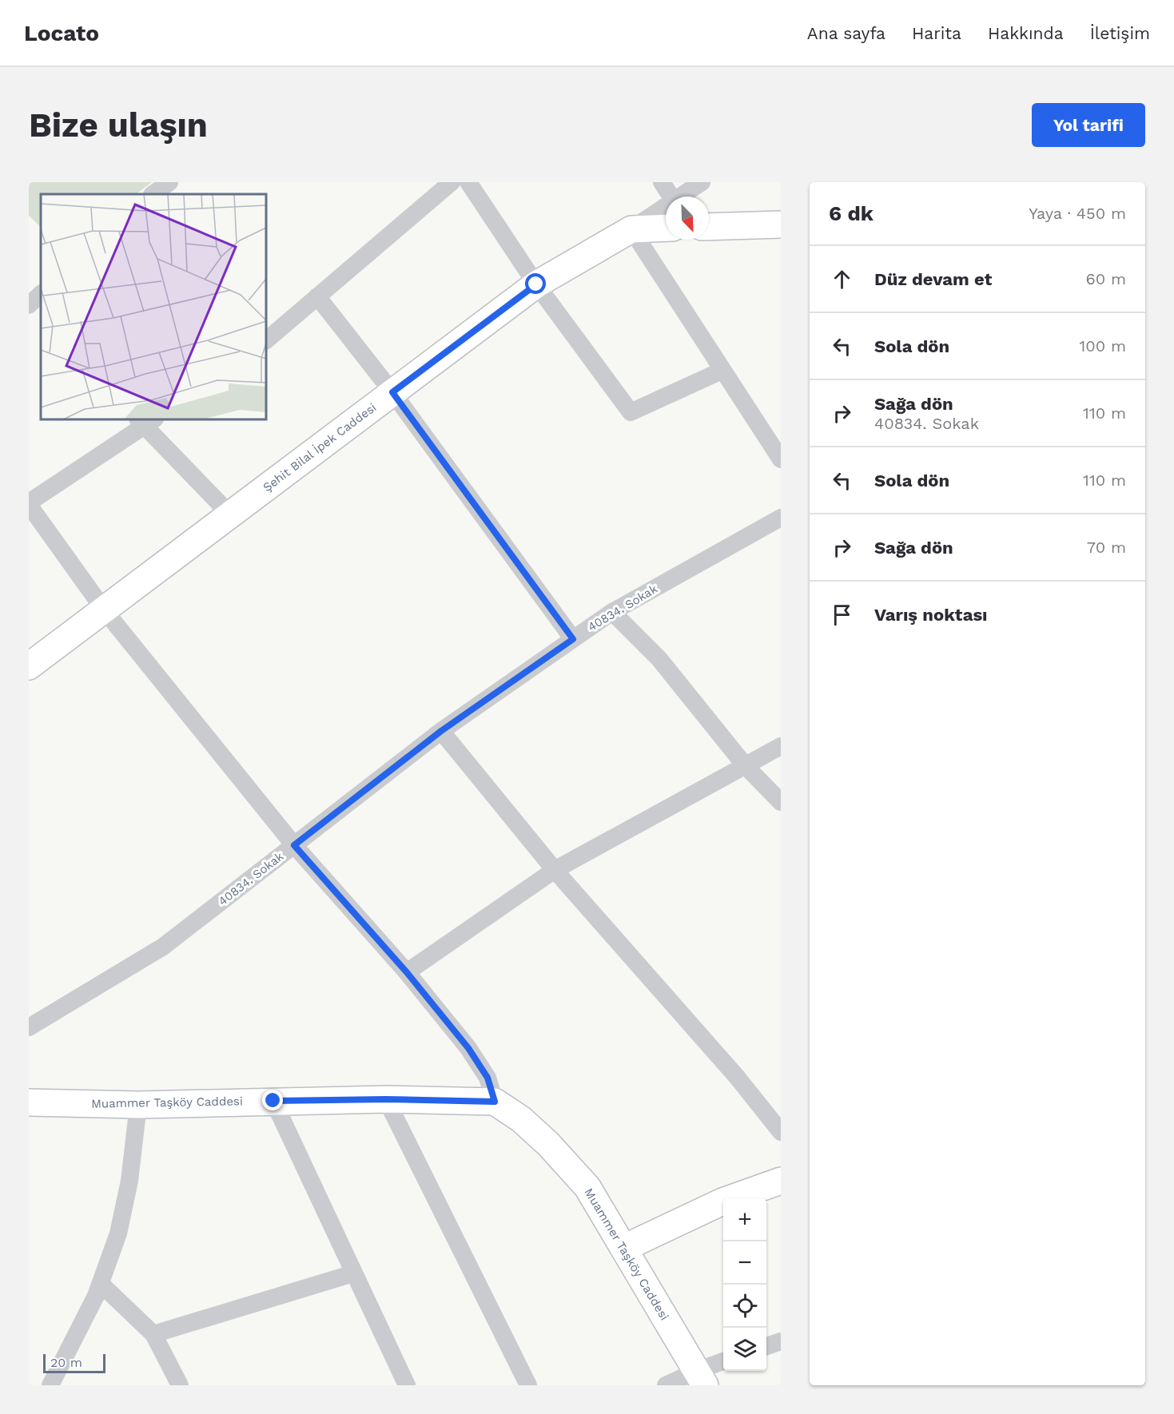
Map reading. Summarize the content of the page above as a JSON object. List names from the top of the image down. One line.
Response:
{"streets":{"street":["Şehit Bilal İpek Caddesi","40834. Sokak","Muammer Taşköy Caddesi"]},"scale_bar":"20 m","north":"bottom right","page":{"header":"Locato","nav":["Ana sayfa","Harita","Hakkında","İletişim"],"buttons":"Yol tarifi","title":"Bize ulaşın","heading":["6 dk","Yaya · 450 m"],"list":[["Düz devam et","60 m"],["Sola dön","100 m"],["Sağa dön","40834. Sokak","110 m"],["Sola dön","110 m"],["Sağa dön","70 m"],"Varış noktası"],"map_buttons":["+","−"],"scale":"20 m"}}
